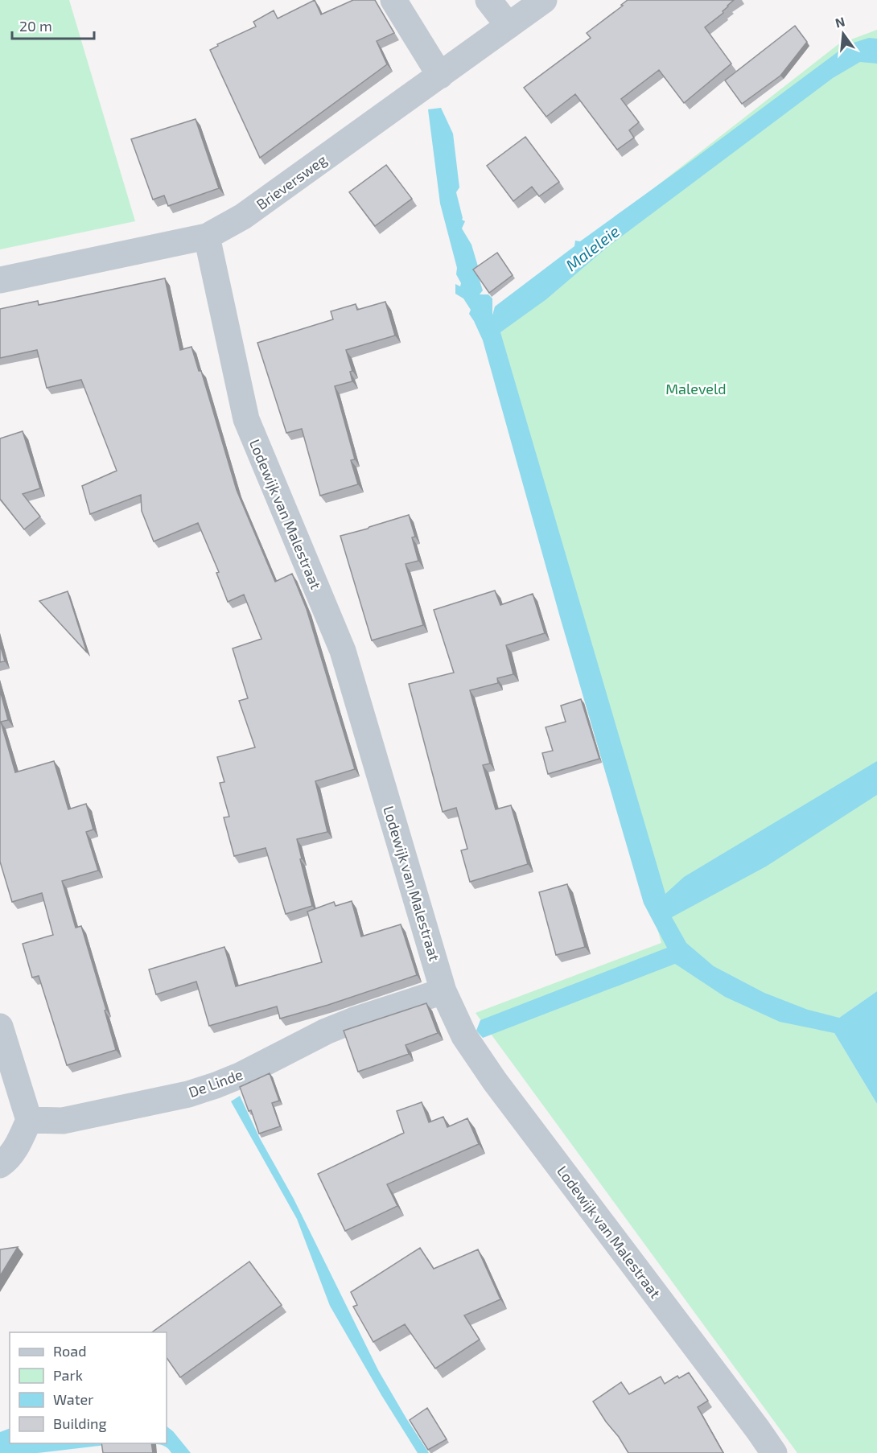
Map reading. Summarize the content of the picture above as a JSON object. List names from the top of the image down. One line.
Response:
{"streets":{"street":["Brieversweg","Lodewijk van Malestraat","De Linde"]},"crossings":[["Brieversweg","Lodewijk van Malestraat"],["Lodewijk van Malestraat","De Linde"]],"water":["Maleleie"],"parks":["Maleveld"],"legend":["Road","Park","Water","Building"],"scale_bar":"20 m","north":"top"}
